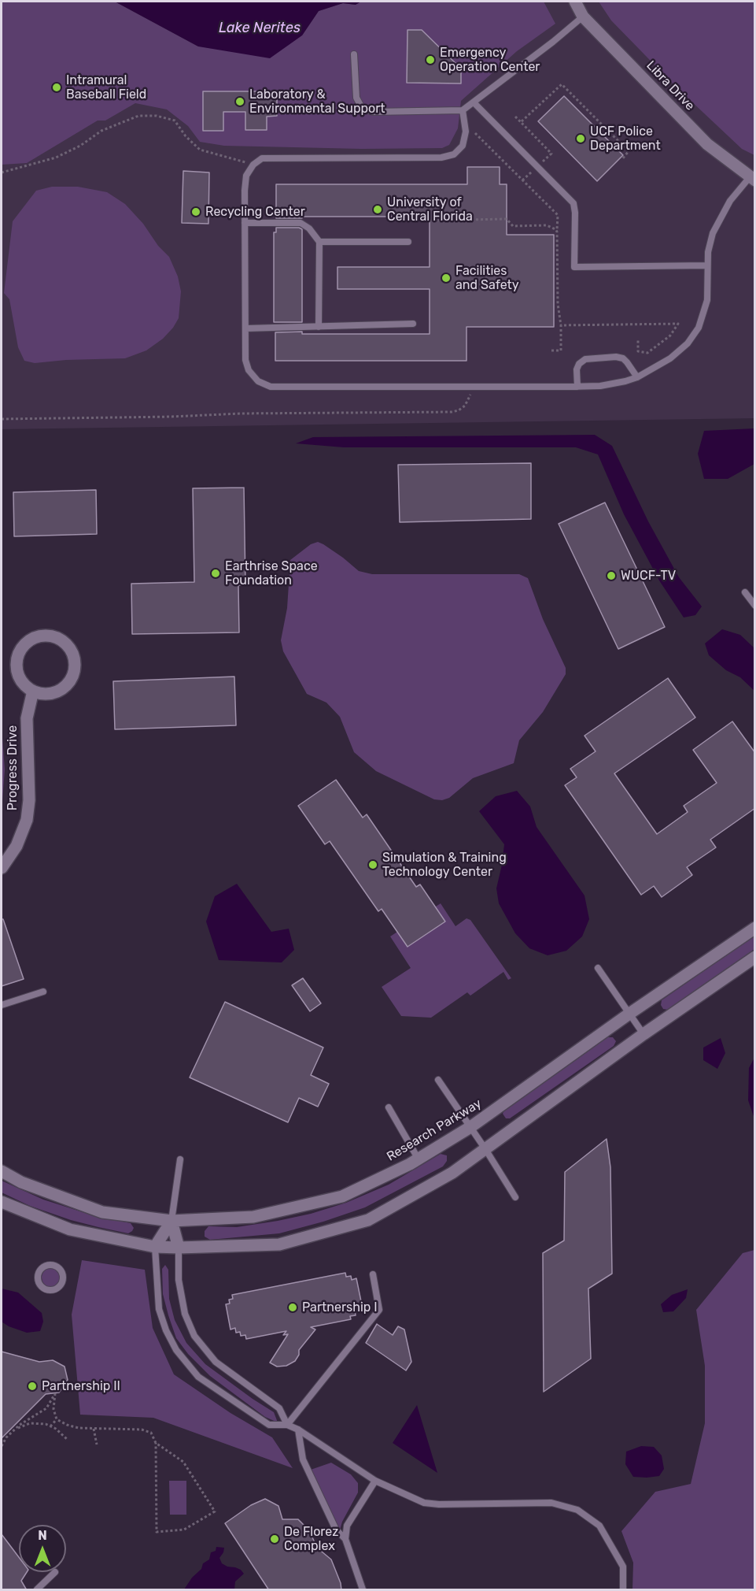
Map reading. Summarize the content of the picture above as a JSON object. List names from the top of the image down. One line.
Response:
{"streets":{"street":["Libra Drive","Progress Drive","Research Parkway"]},"water":["Lake Nerites"],"places":["Emergency Operation Center","Intramural Baseball Field","Laboratory & Environmental Support","UCF Police Department","University of Central Florida","Recycling Center","Facilities and Safety","Earthrise Space Foundation","WUCF-TV","Simulation & Training Technology Center","Partnership I","Partnership II","De Florez Complex"],"north":"top"}
